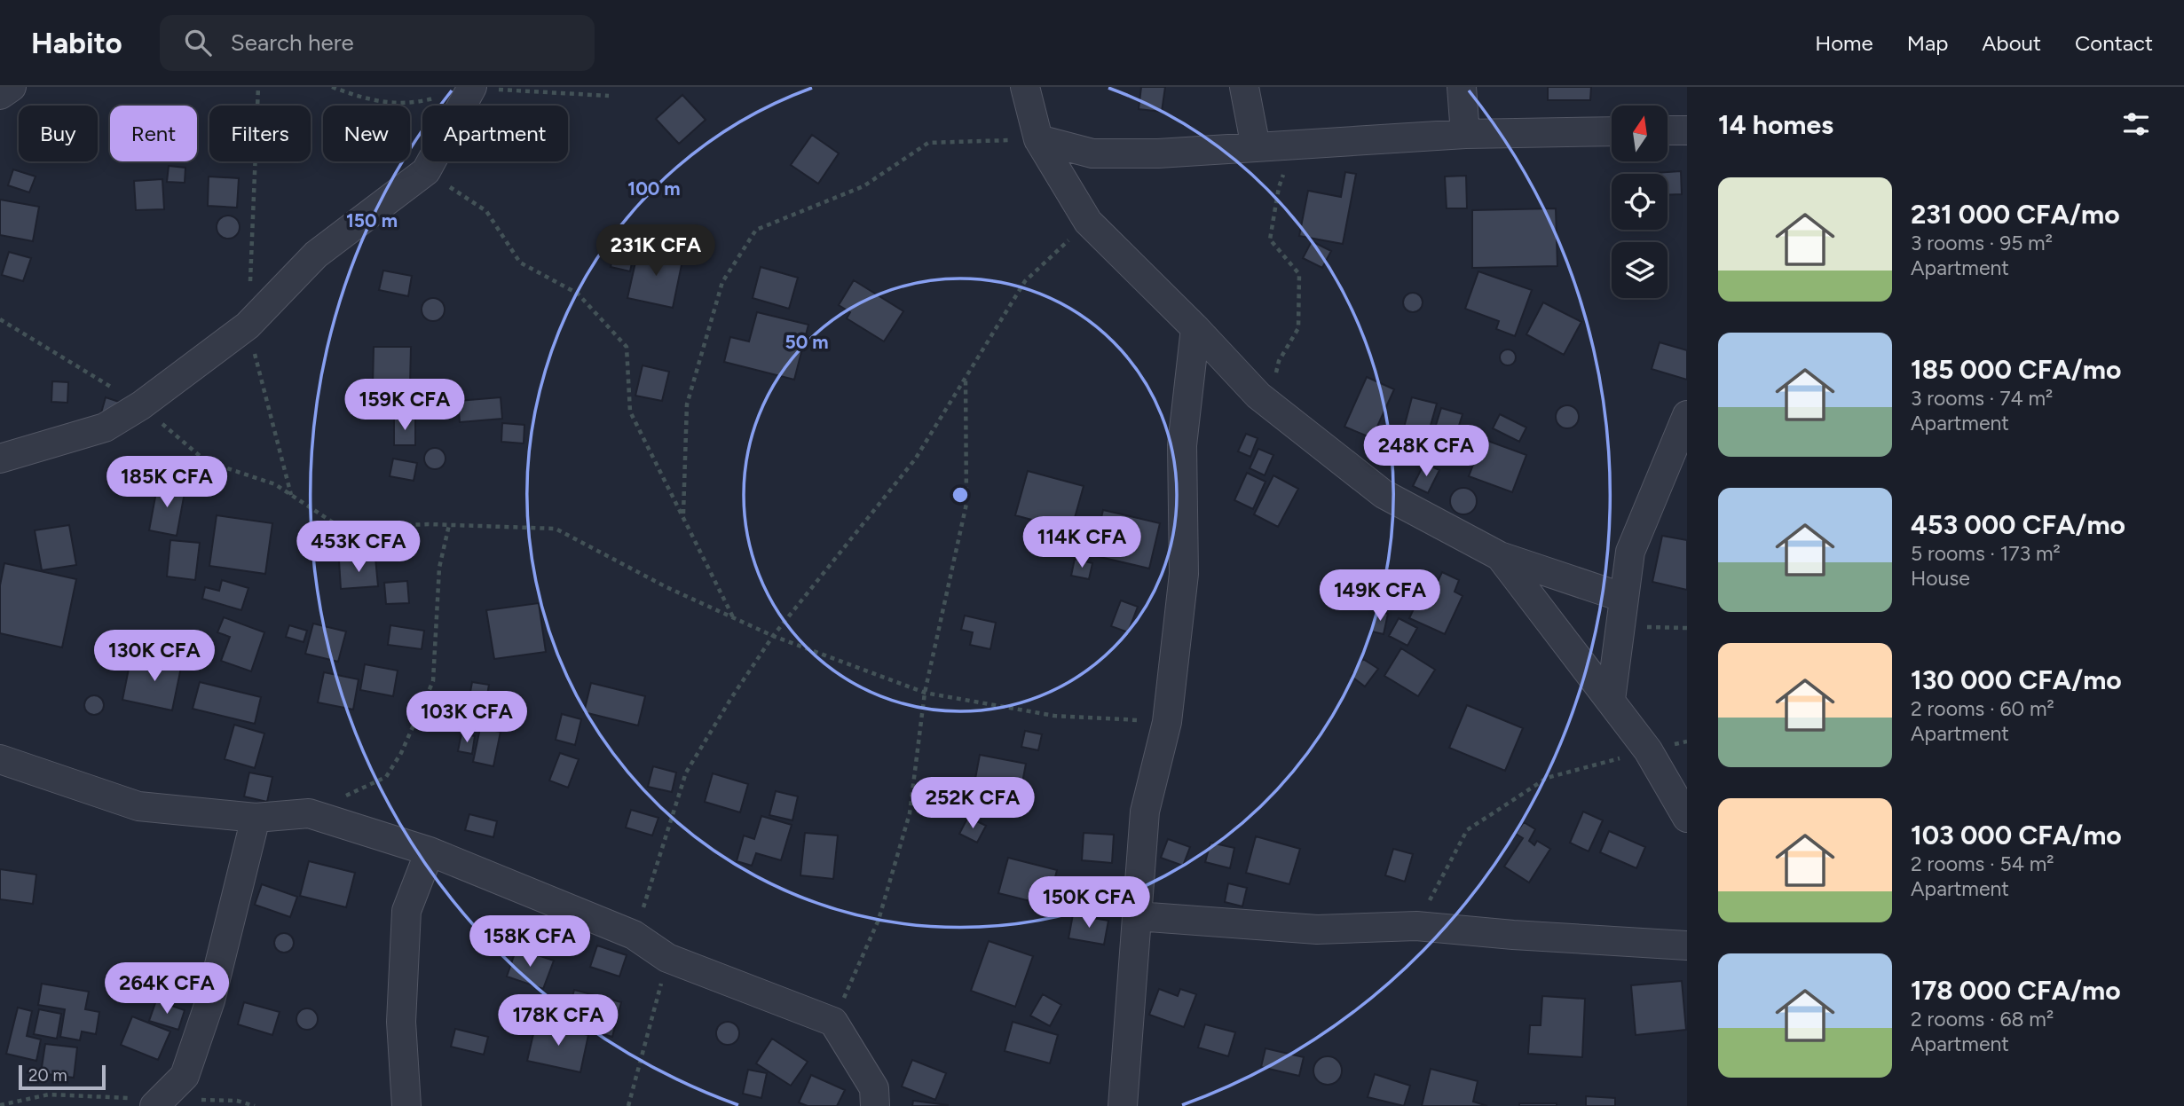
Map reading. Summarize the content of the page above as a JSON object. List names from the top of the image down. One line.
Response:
{"scale_bar":"20 m","north":"top","page":{"header":"Habito","search":"Search here","nav":["Home","Map","About","Contact"],"heading":"14 homes","chip":["Buy","Rent","Filters","New","Apartment"],"list":[{"name":"231 000 CFA/mo","note":"3 rooms · 95 m² · Apartment"},{"name":"185 000 CFA/mo","note":"3 rooms · 74 m² · Apartment"},{"name":"453 000 CFA/mo","note":"5 rooms · 173 m² · House"},{"name":"130 000 CFA/mo","note":"2 rooms · 60 m² · Apartment"},{"name":"103 000 CFA/mo","note":"2 rooms · 54 m² · Apartment"},{"name":"178 000 CFA/mo","note":"2 rooms · 68 m² · Apartment"}],"price":["231K CFA","159K CFA","248K CFA","185K CFA","114K CFA","453K CFA","149K CFA","130K CFA","103K CFA","252K CFA","150K CFA","158K CFA","264K CFA","178K CFA"],"scale":"20 m"},"rings":["100 m","150 m","50 m"]}
